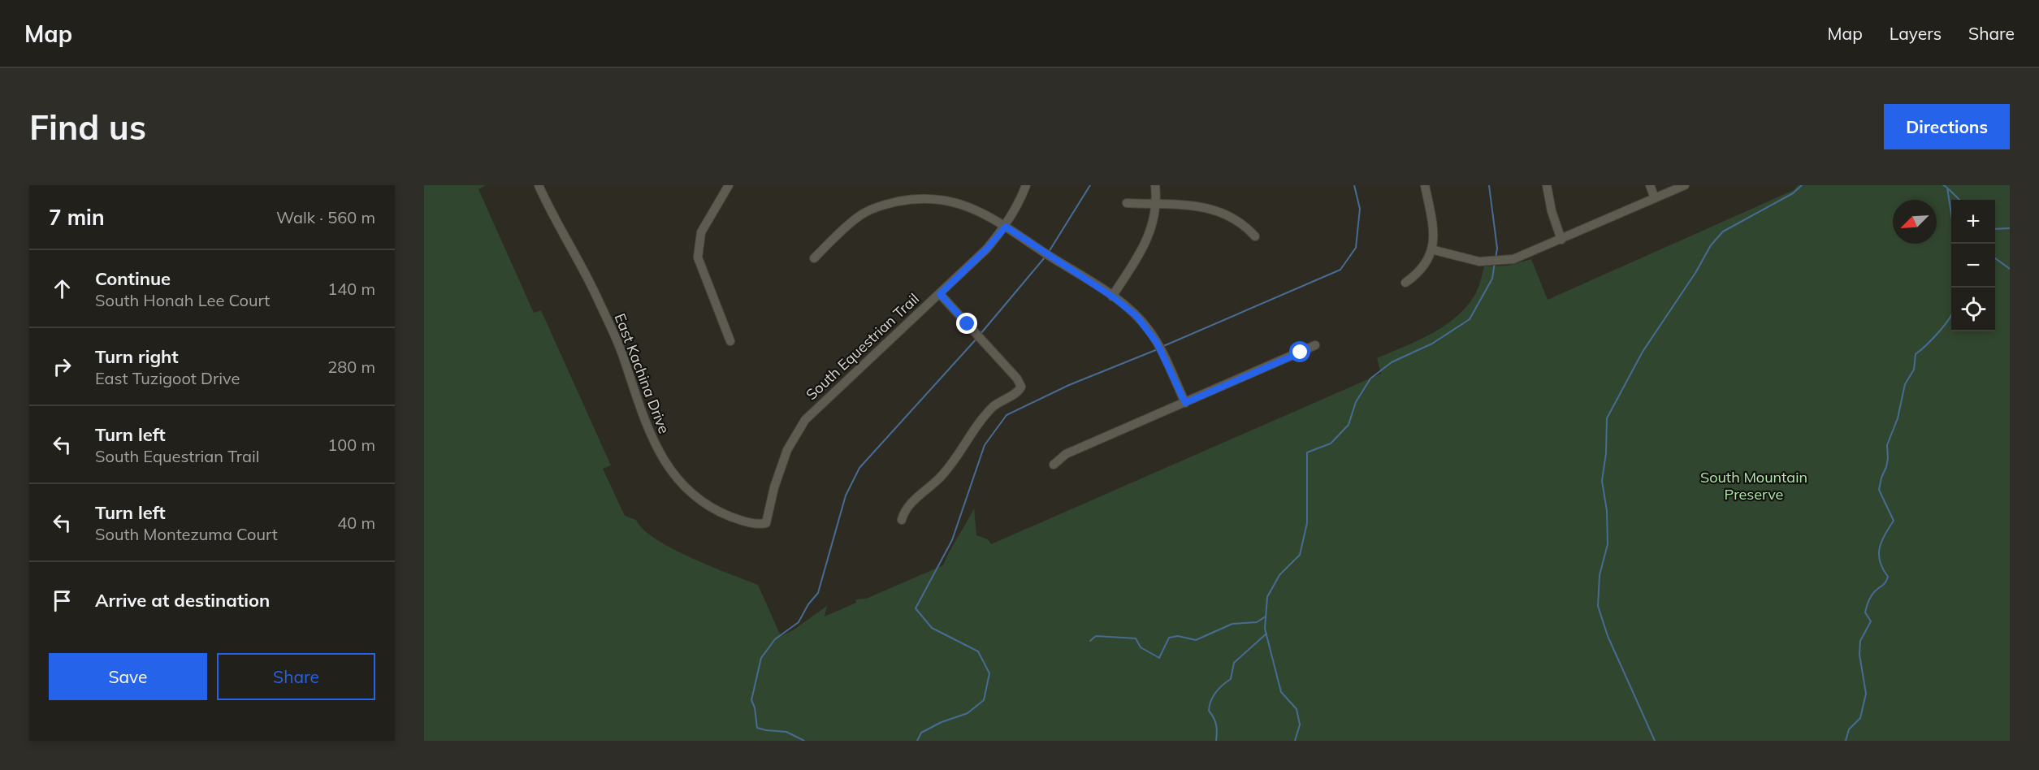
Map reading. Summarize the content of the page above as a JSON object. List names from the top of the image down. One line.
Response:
{"streets":{"street":["South Equestrian Trail","East Kachina Drive"]},"crossings":[["South Equestrian Trail","East Kachina Drive"]],"parks":["South Mountain Preserve"],"north":"bottom left","page":{"header":"Map","nav":["Map","Layers","Share"],"buttons":["Directions",["Save","Share"]],"title":"Find us","heading":["7 min","Walk · 560 m"],"map_buttons":["+","−"],"list":[["Continue","South Honah Lee Court","140 m"],["Turn right","East Tuzigoot Drive","280 m"],["Turn left","South Equestrian Trail","100 m"],["Turn left","South Montezuma Court","40 m"],"Arrive at destination"]}}
